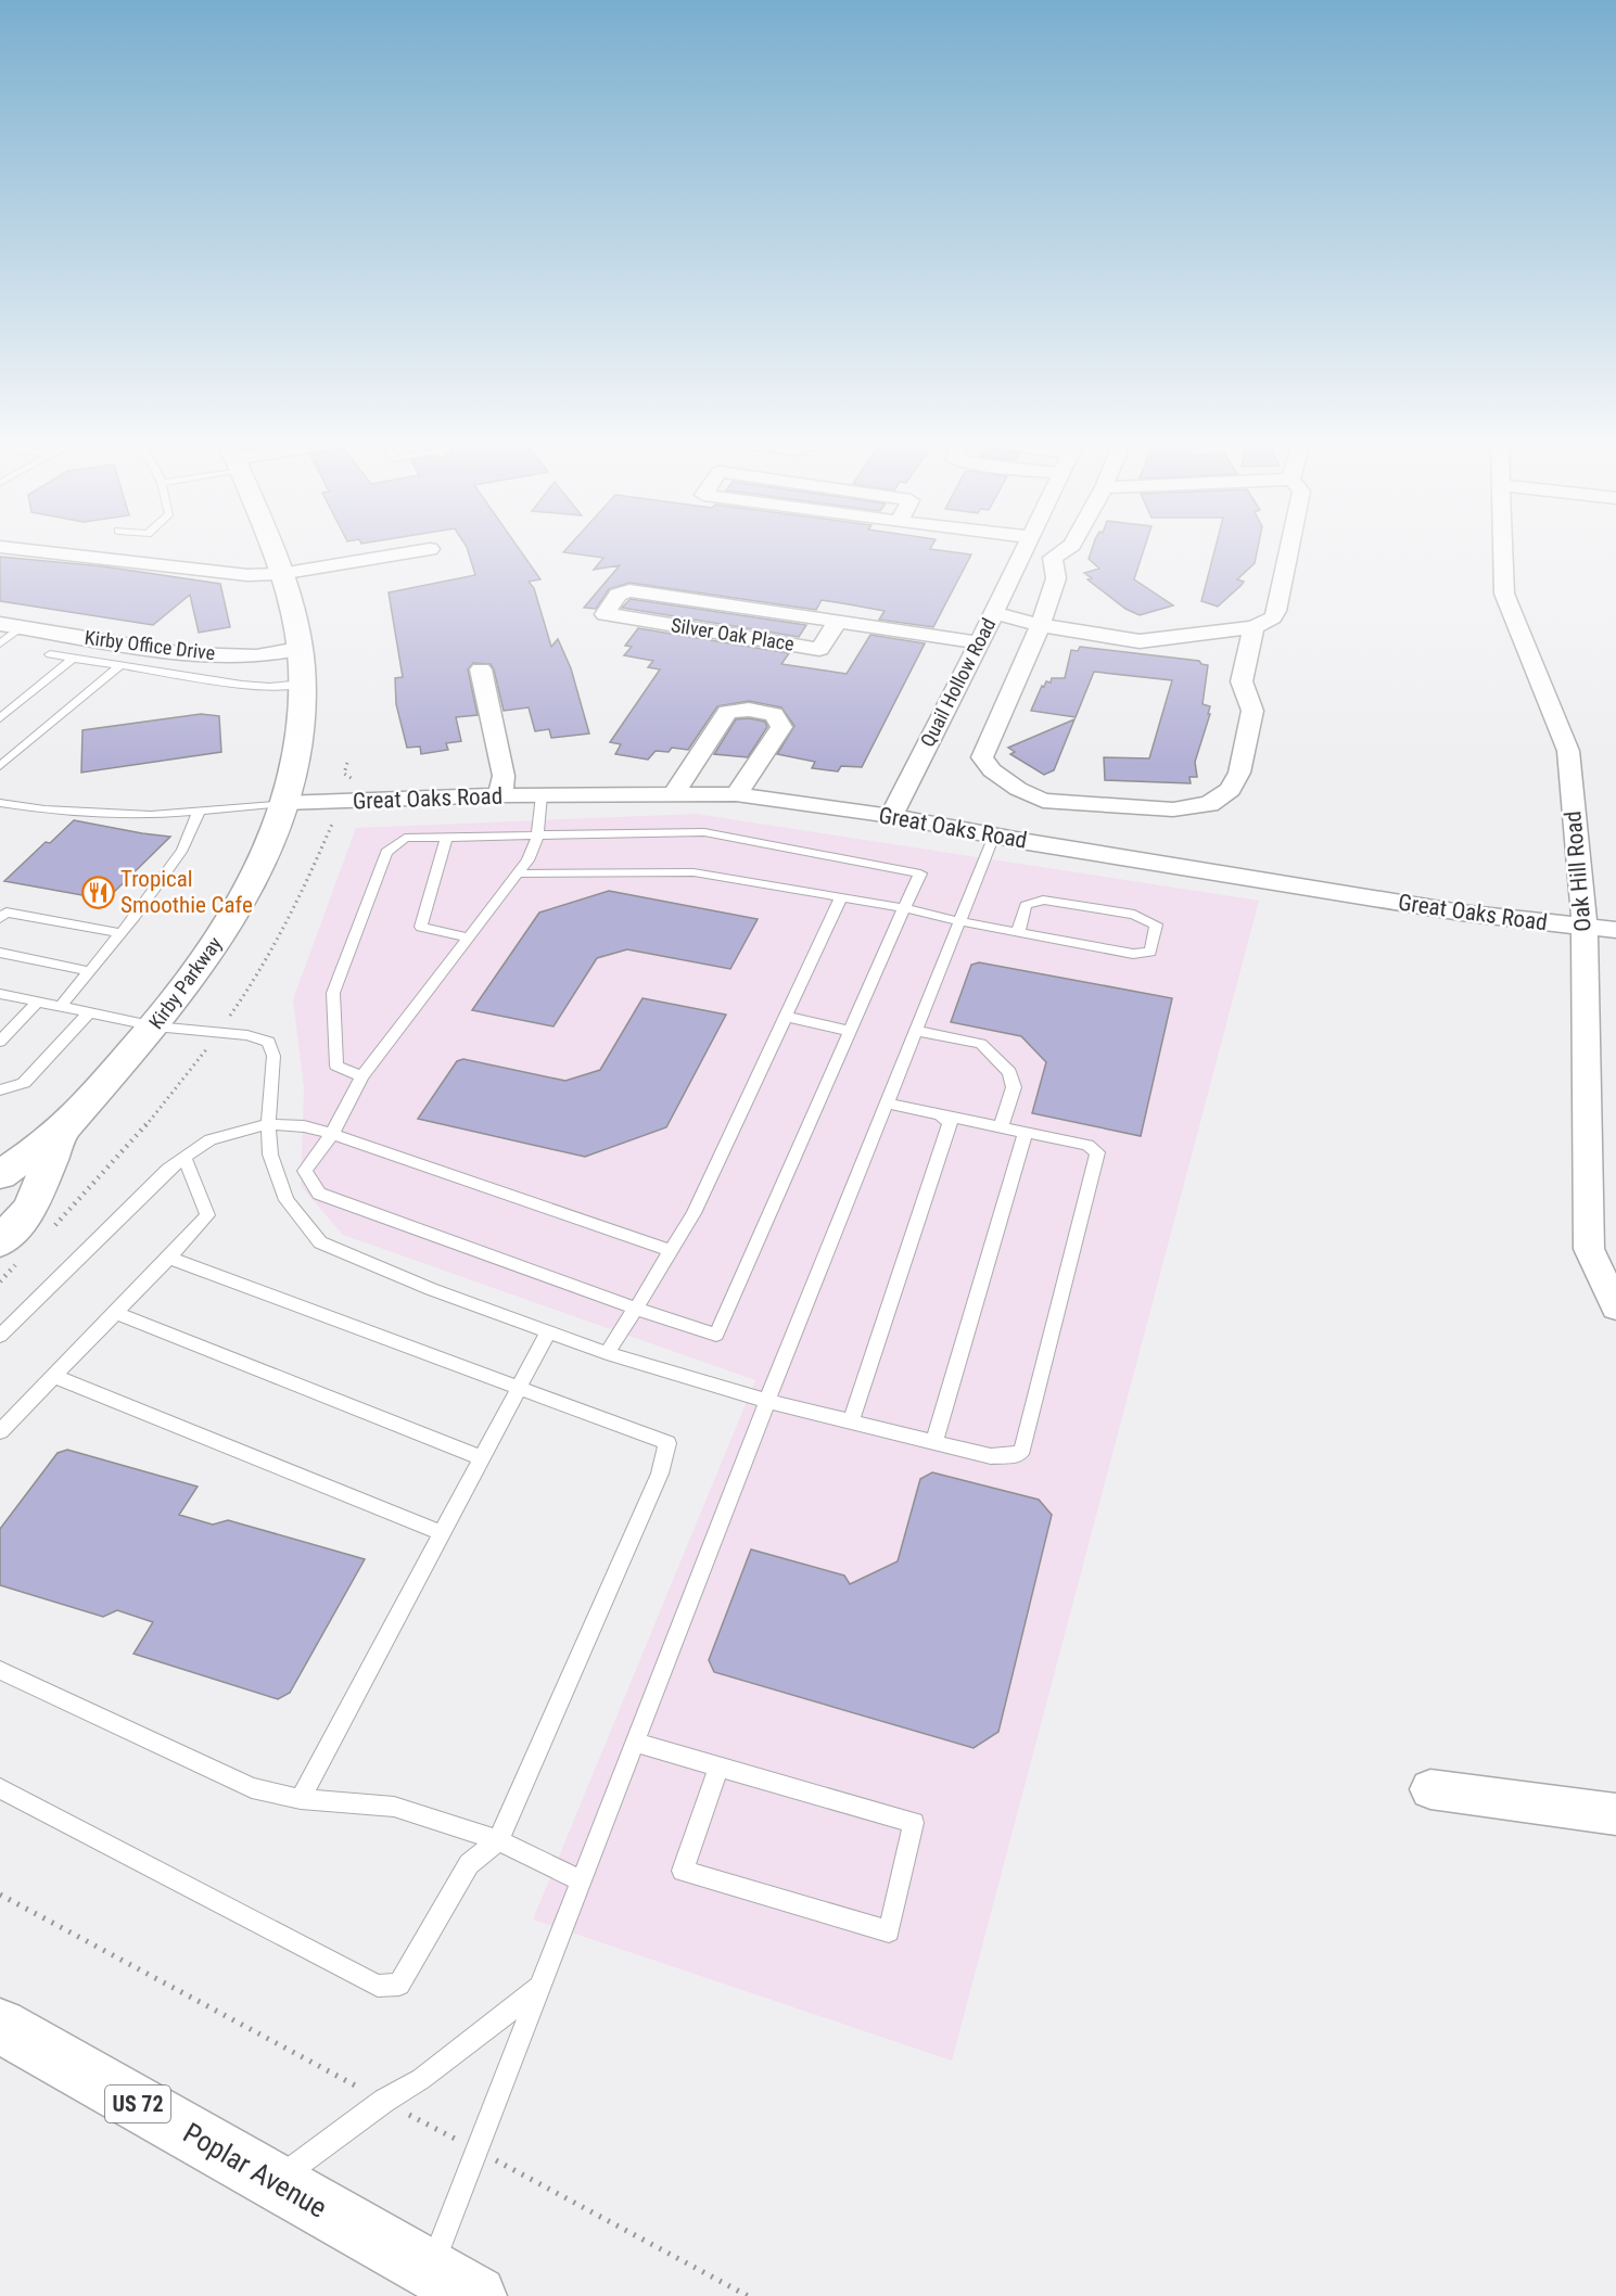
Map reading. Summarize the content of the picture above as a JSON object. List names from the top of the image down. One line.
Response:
{"streets":{"main road":["Kirby Parkway","US 72","Poplar Avenue"],"street":["Silver Oak Place","Kirby Office Drive","Quail Hollow Road","Great Oaks Road","Oak Hill Road"]},"crossings":[["Kirby Office Drive","Kirby Parkway"],["Quail Hollow Road","Great Oaks Road"],["Great Oaks Road","Oak Hill Road"],["Great Oaks Road","Kirby Parkway"]],"places":{"restaurant":["Tropical Smoothie Cafe"]}}
